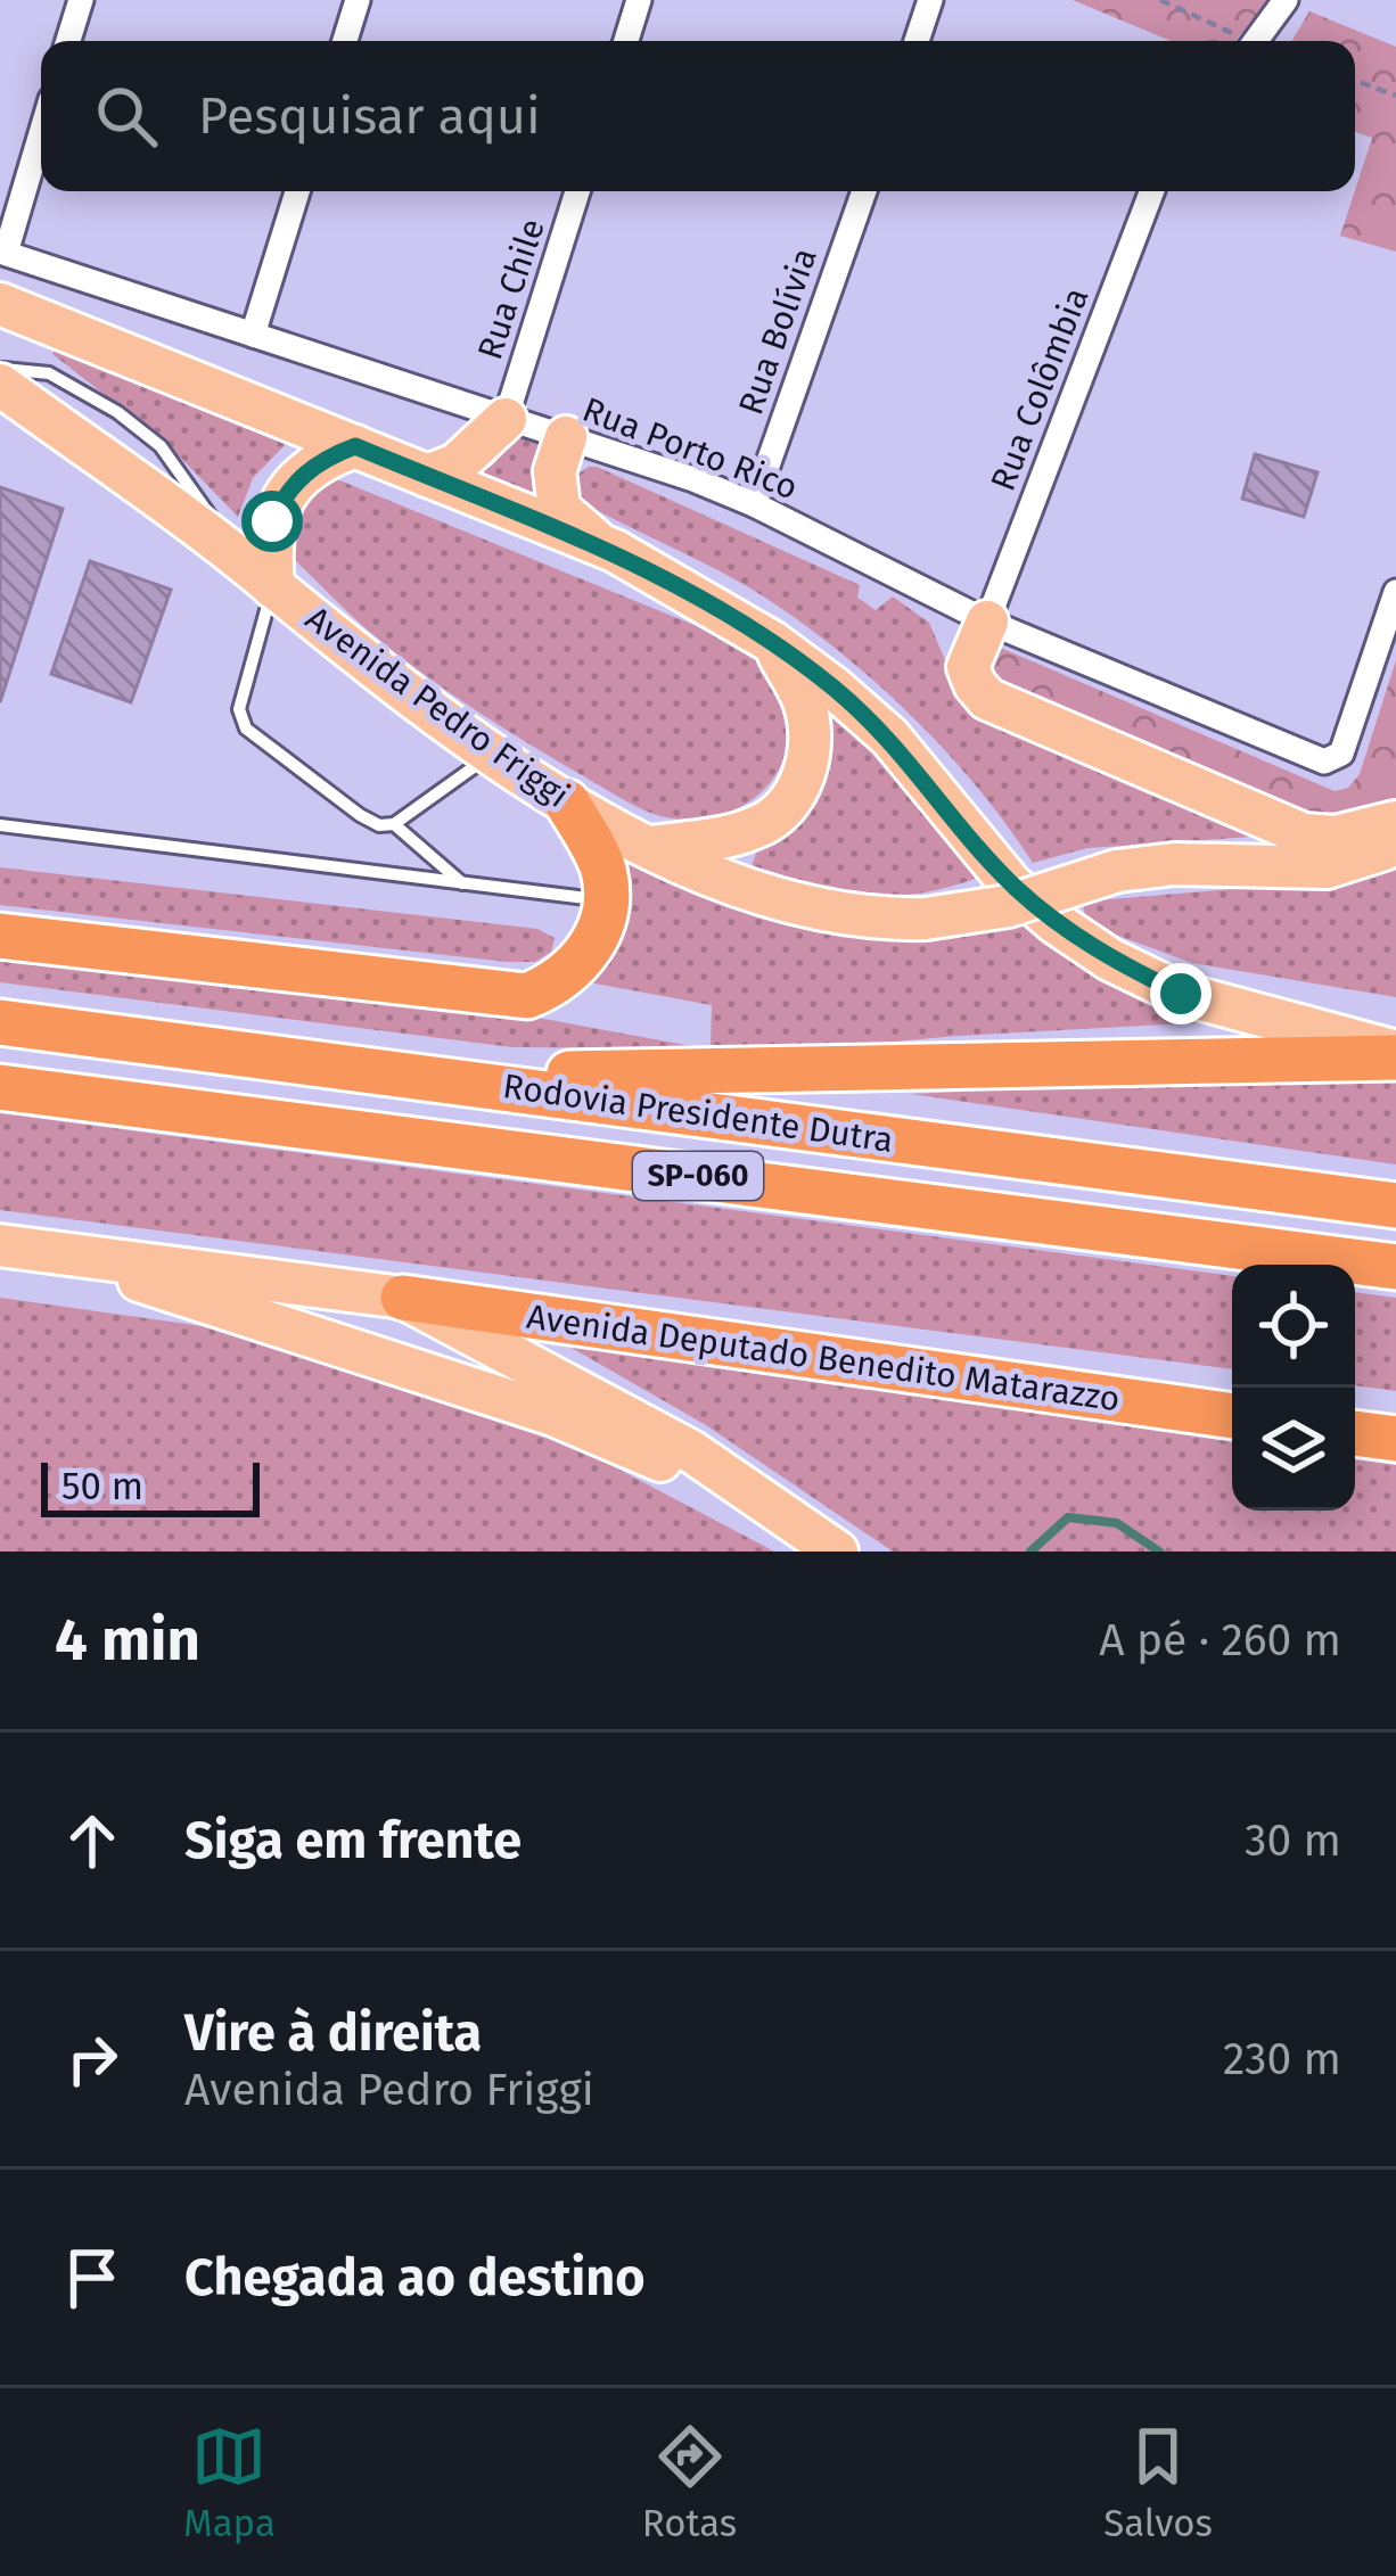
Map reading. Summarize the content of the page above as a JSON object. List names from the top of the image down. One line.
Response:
{"streets":{"highway":["Rodovia Presidente Dutra","SP-060","Avenida Deputado Benedito Matarazzo"],"main road":["Avenida Pedro Friggi"],"street":["Rua Chile","Rua Bolívia","Rua Colômbia","Rua Porto Rico"]},"crossings":[["Rua Chile","Rua Porto Rico"],["Rua Bolívia","Rua Porto Rico"],["Rua Colômbia","Rua Porto Rico"]],"scale_bar":"50 m","page":{"search":"Pesquisar aqui","scale":"50 m","heading":["4 min","A pé · 260 m"],"list":[["Siga em frente","30 m"],["Vire à direita","Avenida Pedro Friggi","230 m"],"Chegada ao destino"],"nav":["Mapa","Rotas","Salvos"]}}
